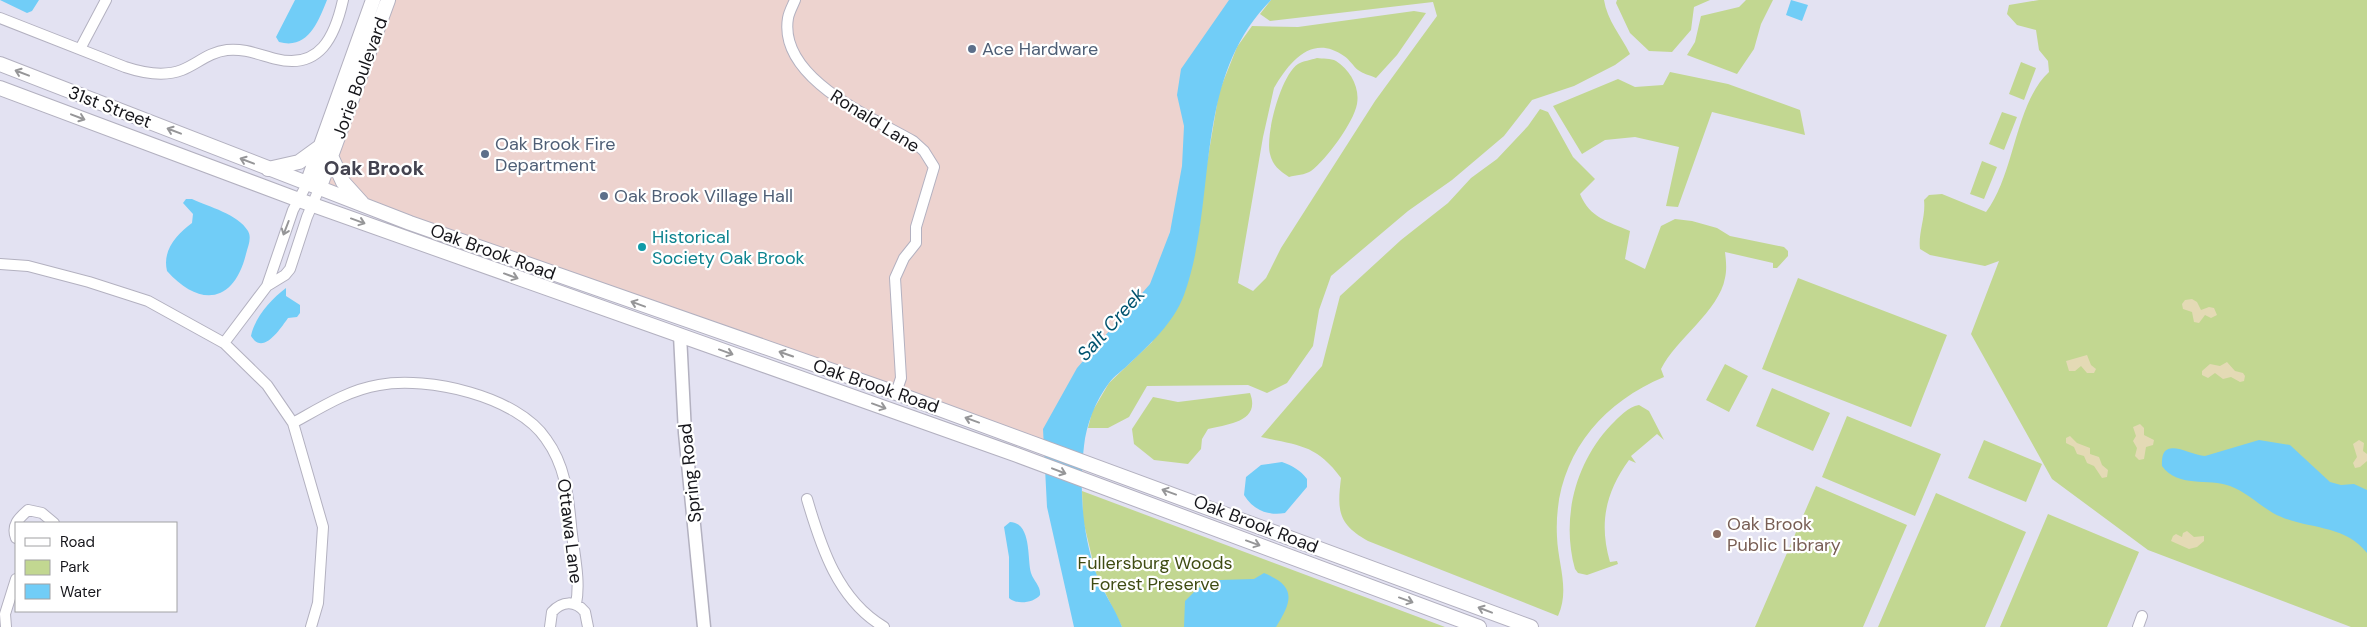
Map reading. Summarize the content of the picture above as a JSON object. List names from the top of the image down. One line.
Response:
{"streets":{"main road":["Jorie Boulevard","31st Street","Oak Brook Road"],"street":["Ronald Lane","Spring Road","Ottawa Lane"]},"crossings":[["Jorie Boulevard","Oak Brook Road"],["31st Street","Oak Brook Road"],["Ronald Lane","Oak Brook Road"],["Oak Brook Road","Spring Road"]],"districts":["Oak Brook"],"water":["Salt Creek"],"parks":["Fullersburg Woods Forest Preserve"],"places":["Ace Hardware","Oak Brook Fire Department","Oak Brook Village Hall","Historical Society Oak Brook","Oak Brook Public Library"],"legend":["Road","Park","Water"]}
